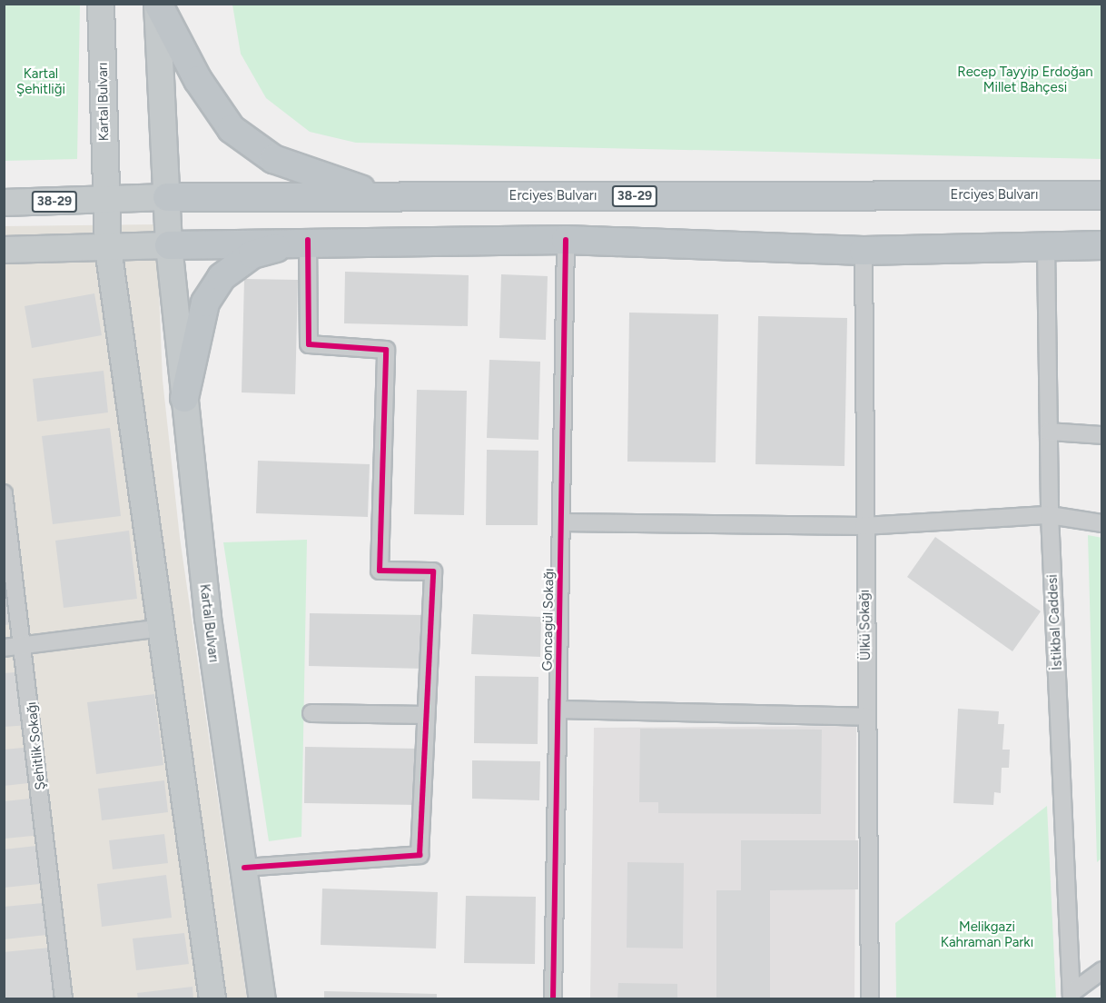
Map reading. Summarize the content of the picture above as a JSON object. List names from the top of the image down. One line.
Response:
{"streets":{"highway":["Erciyes Bulvarı","38-29"],"main road":["Kartal Bulvarı"],"street":["Goncagül Sokağı","İstikbal Caddesi","Ülkü Sokağı","Şehitlik Sokağı"]},"crossings":[["Kartal Bulvarı","Erciyes Bulvarı"],["Kartal Bulvarı","38-29"]],"parks":["Recep Tayyip Erdoğan Millet Bahçesi","Kartal Şehitliği","Melikgazi Kahraman Parkı"]}
